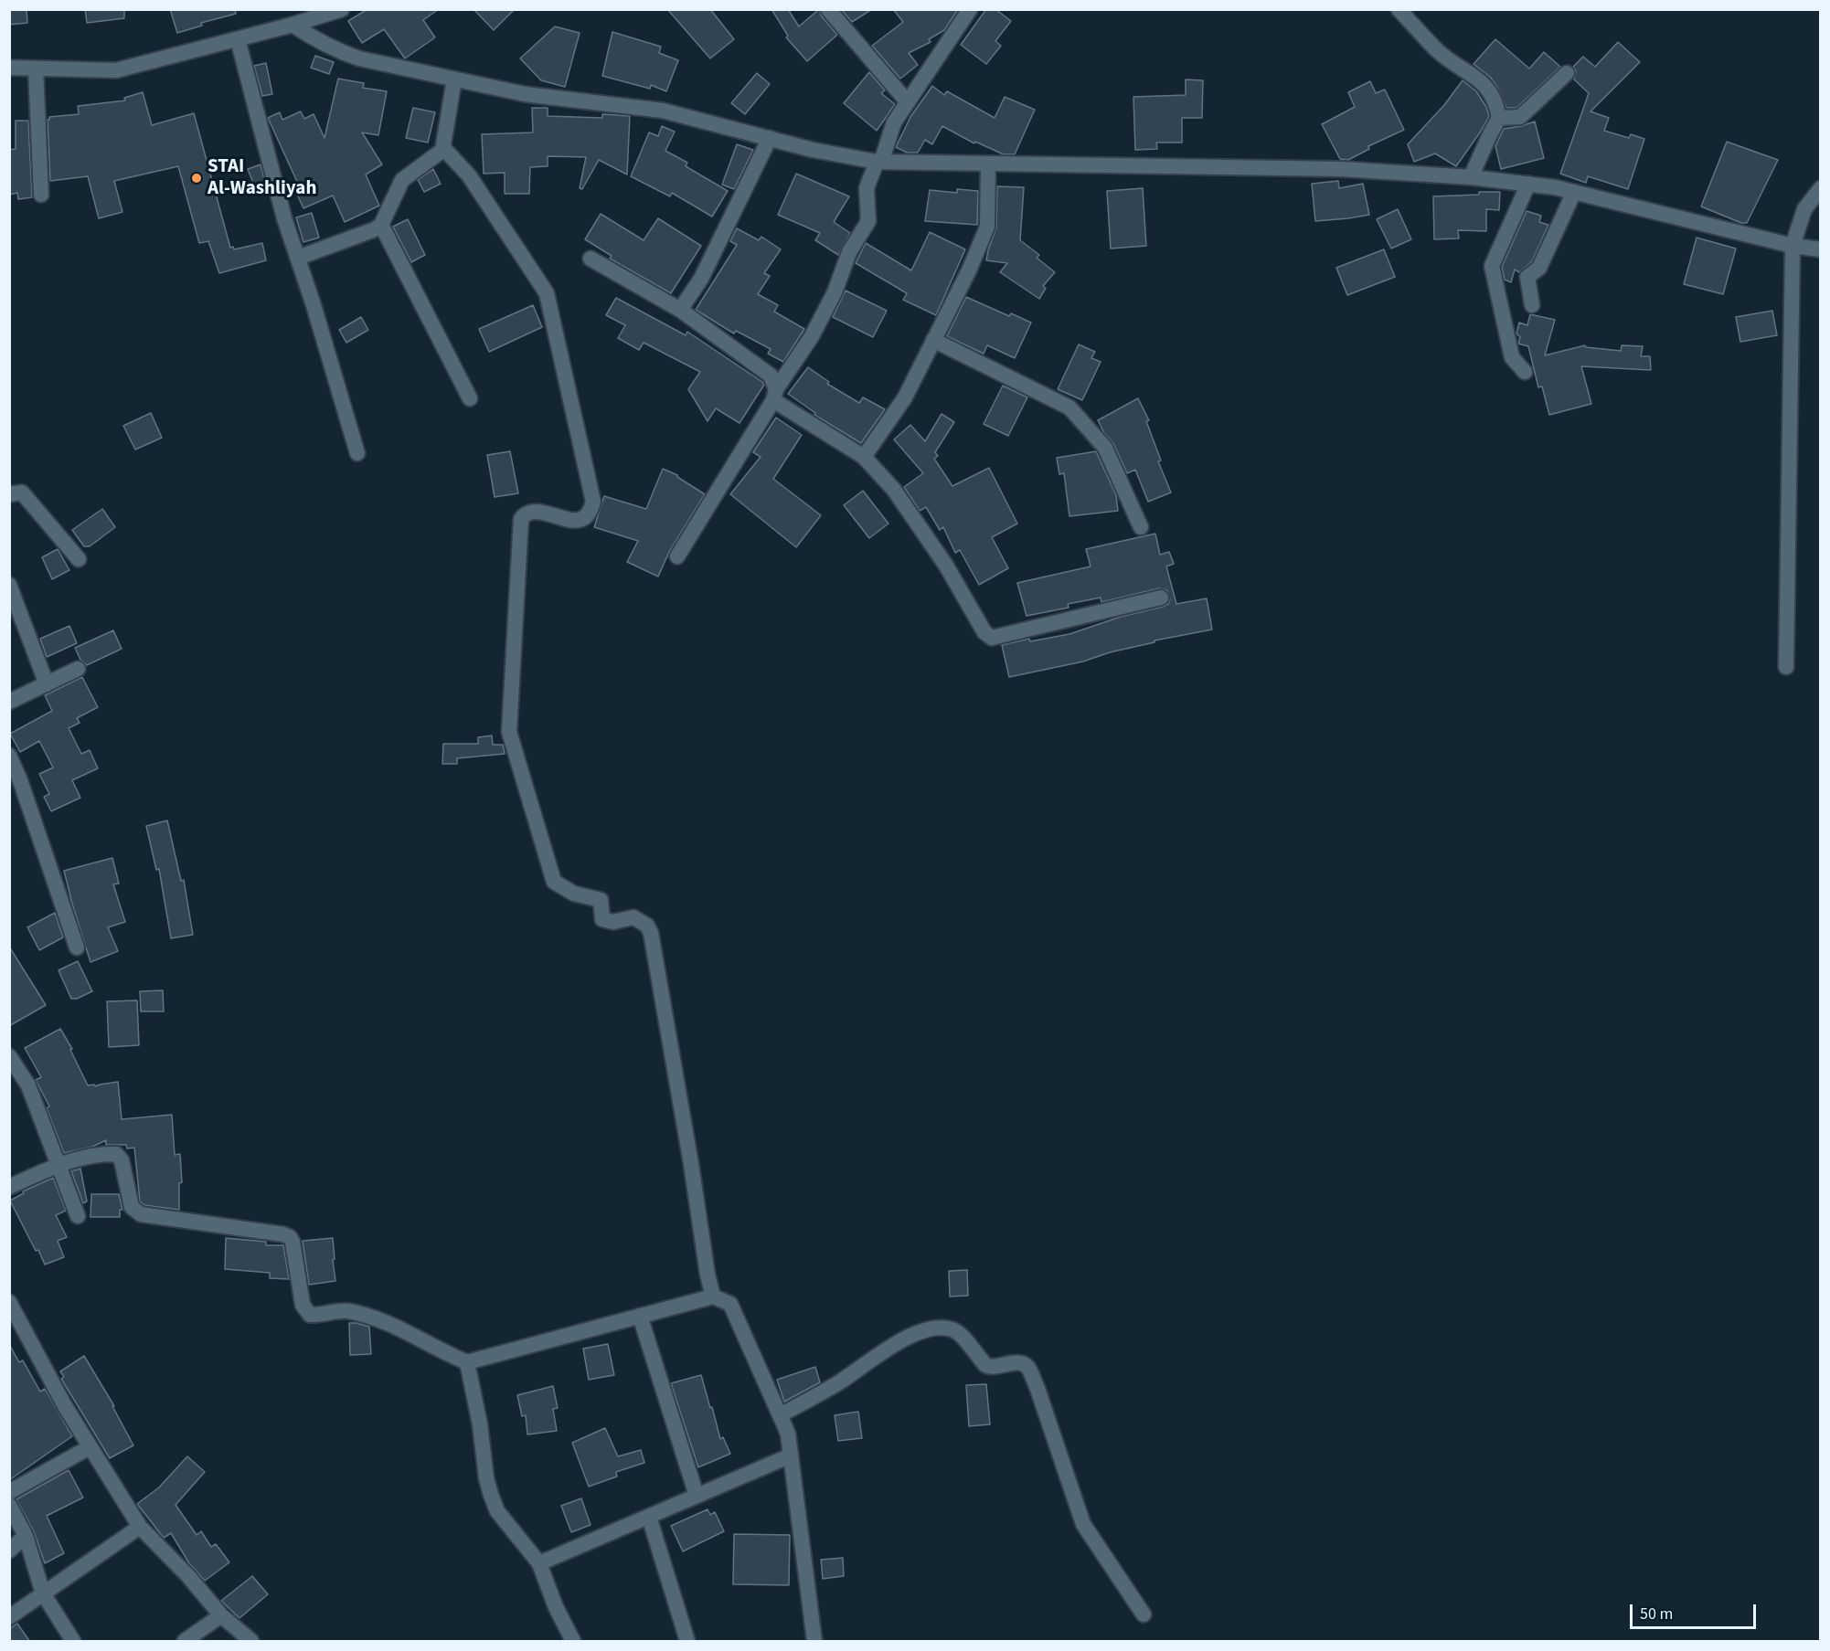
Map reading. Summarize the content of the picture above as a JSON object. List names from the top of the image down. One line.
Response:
{"places":["STAI Al-Washliyah"],"scale_bar":"50 m"}
